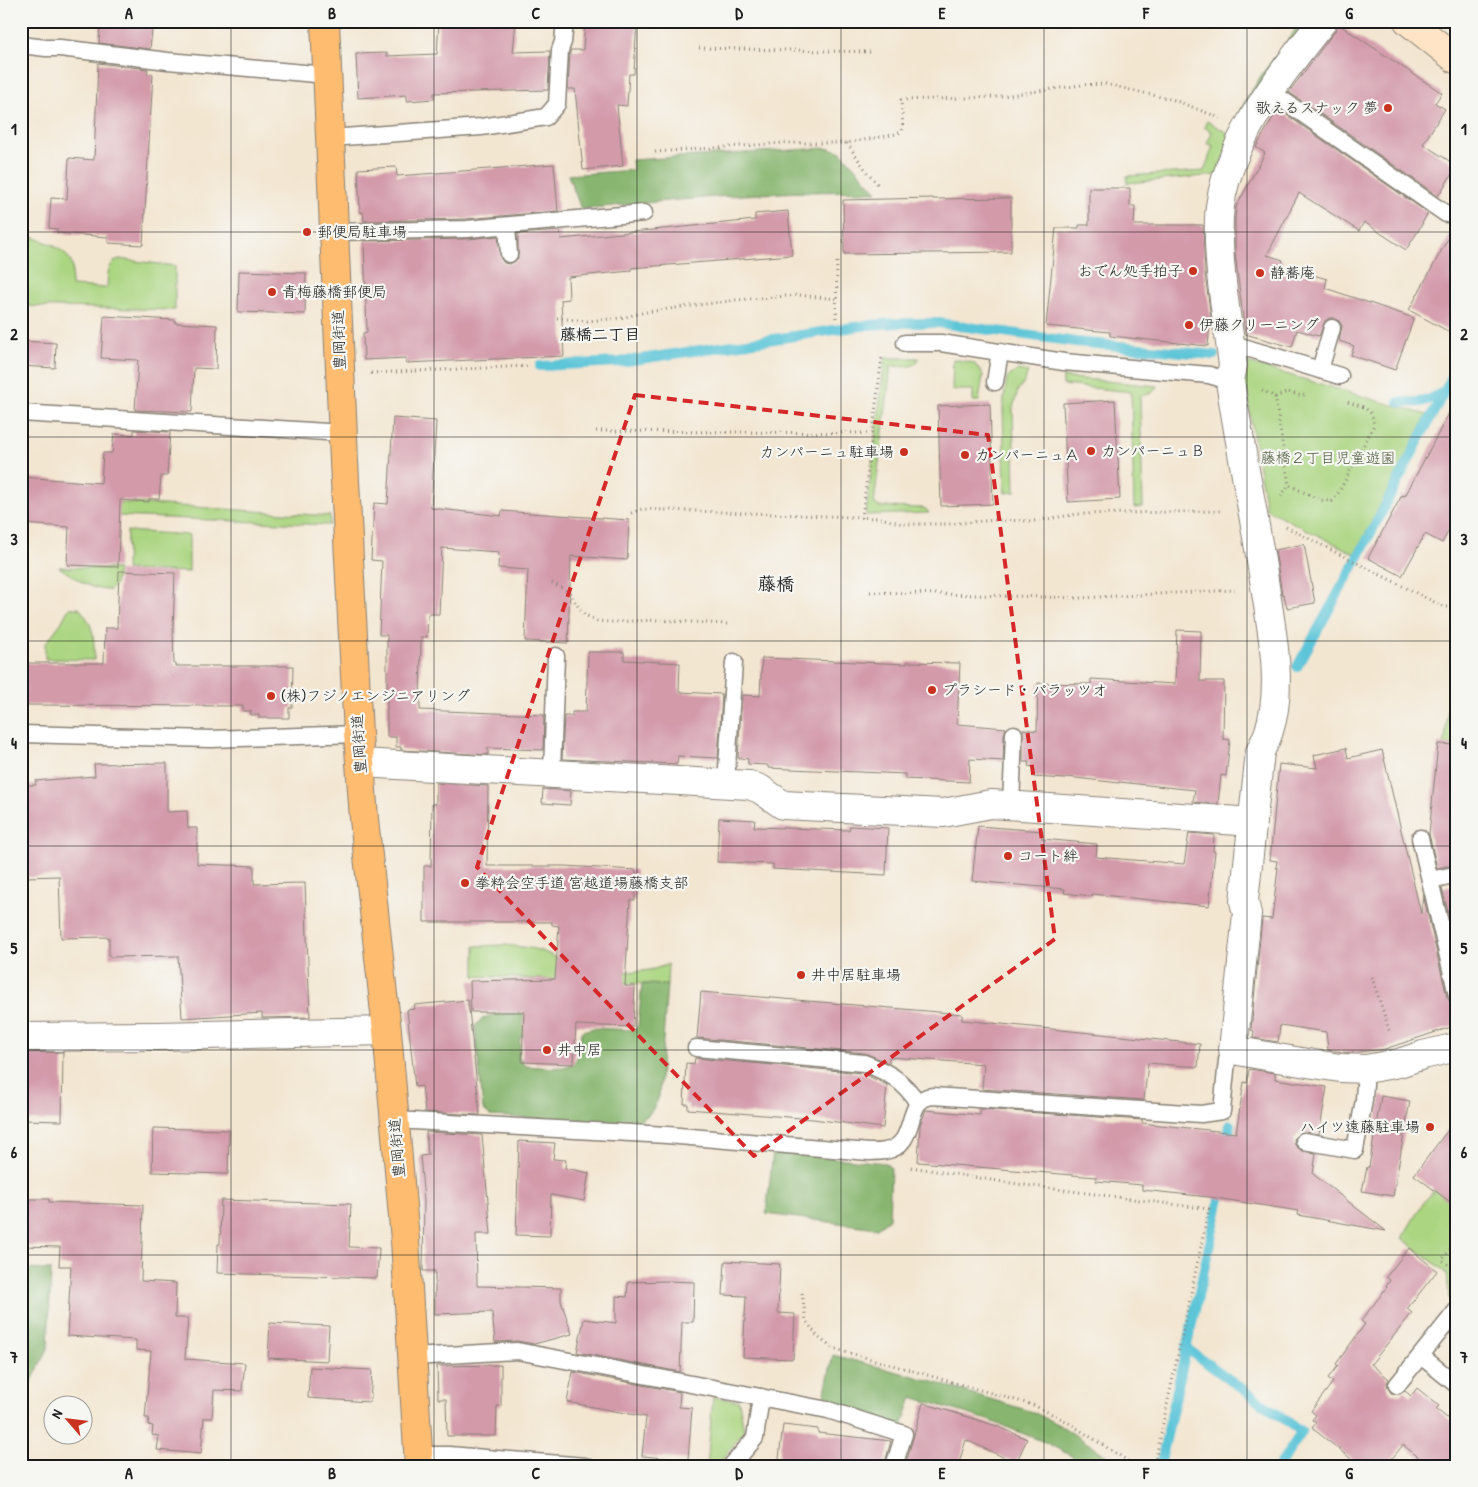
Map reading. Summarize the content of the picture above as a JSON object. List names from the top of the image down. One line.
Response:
{"streets":{"main road":["豊岡街道"]},"districts":["藤橋二丁目","藤橋"],"parks":["藤橋２丁目児童遊園"],"places":["歌えるスナック 夢","郵便局駐車場","おでん処手拍子","静蕎庵","青梅藤橋郵便局","伊藤クリーニング","カンパーニュＢ","カンパーニュ駐車場","カンパーニュＡ","プラシード・パラッツオ","(株)フジノエンジニアリング","コート絆","拳粋会空手道 宮越道場藤橋支部","井中居駐車場","井中居","ハイツ遠藤駐車場"],"north":"top left","grid":{"columns":["A","B","C","D","E","F","G"],"rows":["1","2","3","4","5","6","7"]}}
